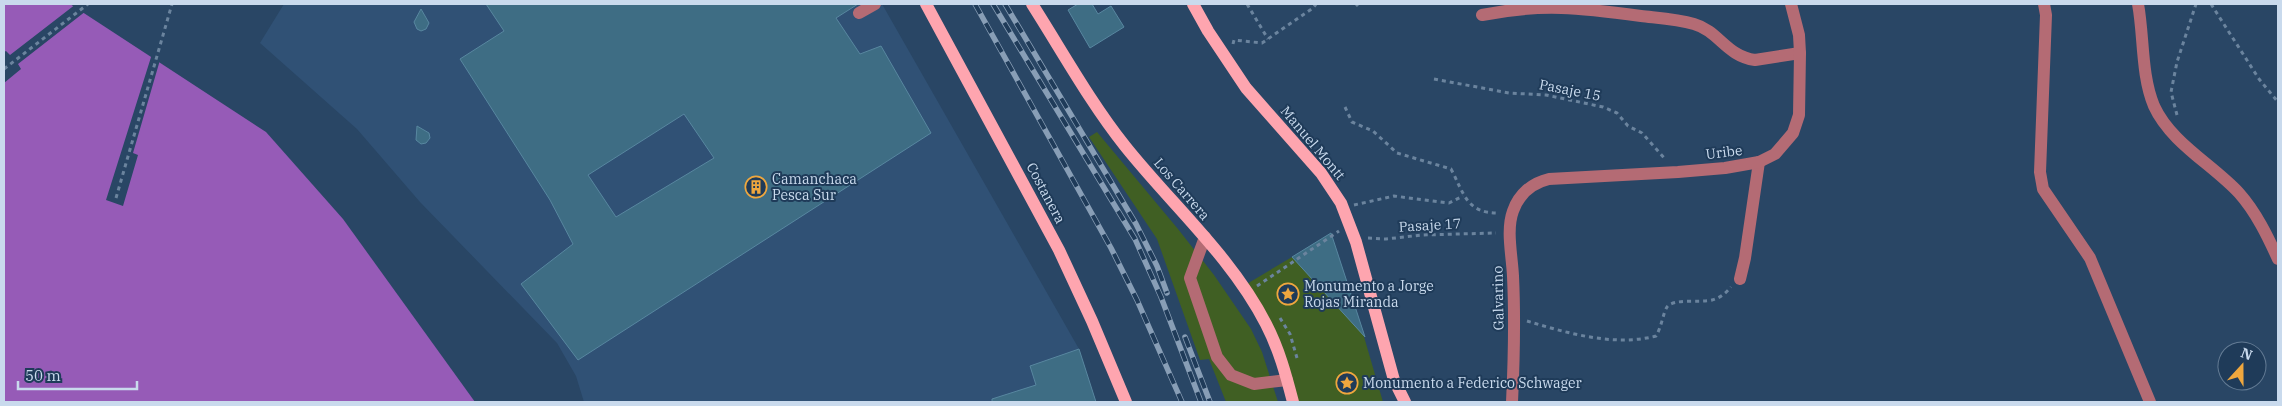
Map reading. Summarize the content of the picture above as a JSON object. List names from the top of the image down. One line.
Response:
{"streets":{"main road":["Manuel Montt","Los Carrera","Costanera"],"street":["Uribe","Galvarino"],"path":["Pasaje 15","Pasaje 17"]},"crossings":[["Pasaje 15","Uribe"],["Uribe","Galvarino"]],"places":{"building":["Camanchaca Pesca Sur"],"place":["Monumento a Jorge Rojas Miranda","Monumento a Federico Schwager"]},"scale_bar":"50 m","north":"top"}
